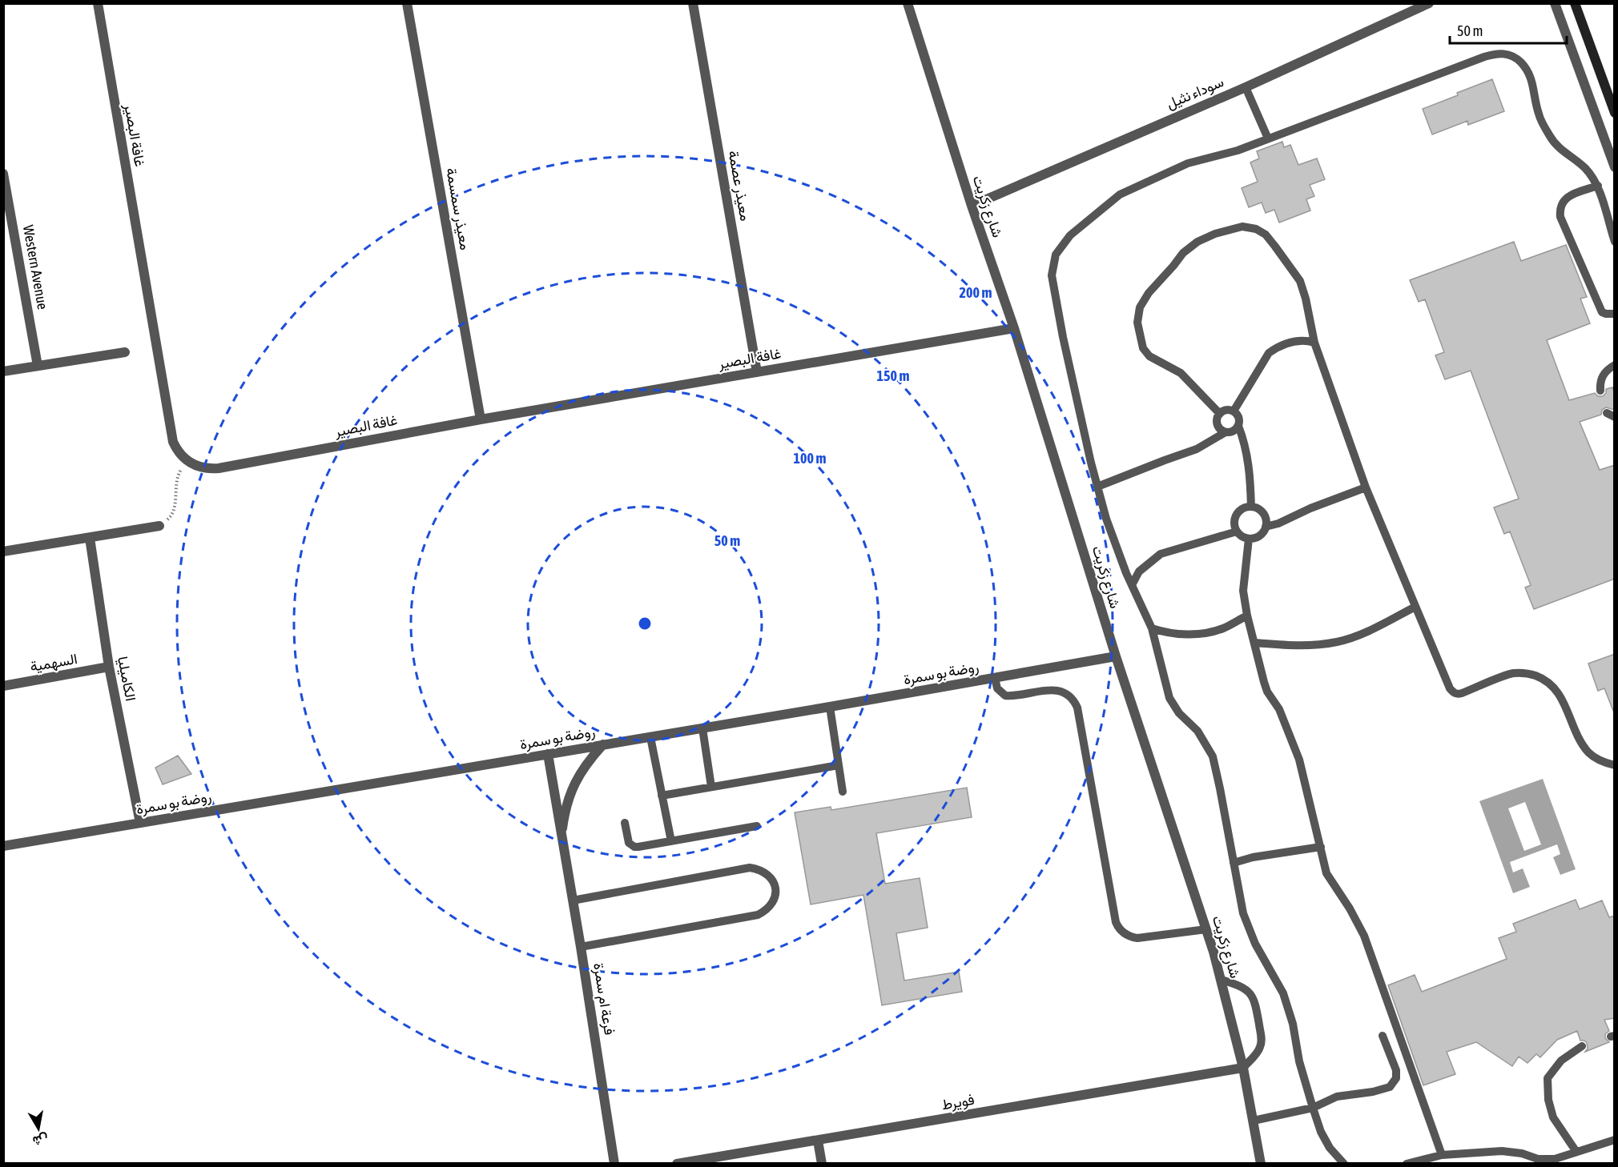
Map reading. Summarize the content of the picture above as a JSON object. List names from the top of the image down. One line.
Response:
{"streets":{"street":["سوداء نثيل","غافة البصير","معيذر عصمة","شارع زكريت","معيذر سمسمة","Western Avenue","السهمية","روضة بو سمرة","الكاميليا","فرعة ام سمرة","فويرط"]},"crossings":[["سوداء نثيل","شارع زكريت"],["غافة البصير","معيذر عصمة"],["غافة البصير","شارع زكريت"],["غافة البصير","معيذر سمسمة"],["شارع زكريت","روضة بو سمرة"],["شارع زكريت","فويرط"],["السهمية","الكاميليا"],["روضة بو سمرة","الكاميليا"],["روضة بو سمرة","فرعة ام سمرة"]],"scale_bar":"50 m","north":"bottom","rings":["200 m","150 m","100 m","50 m"]}
